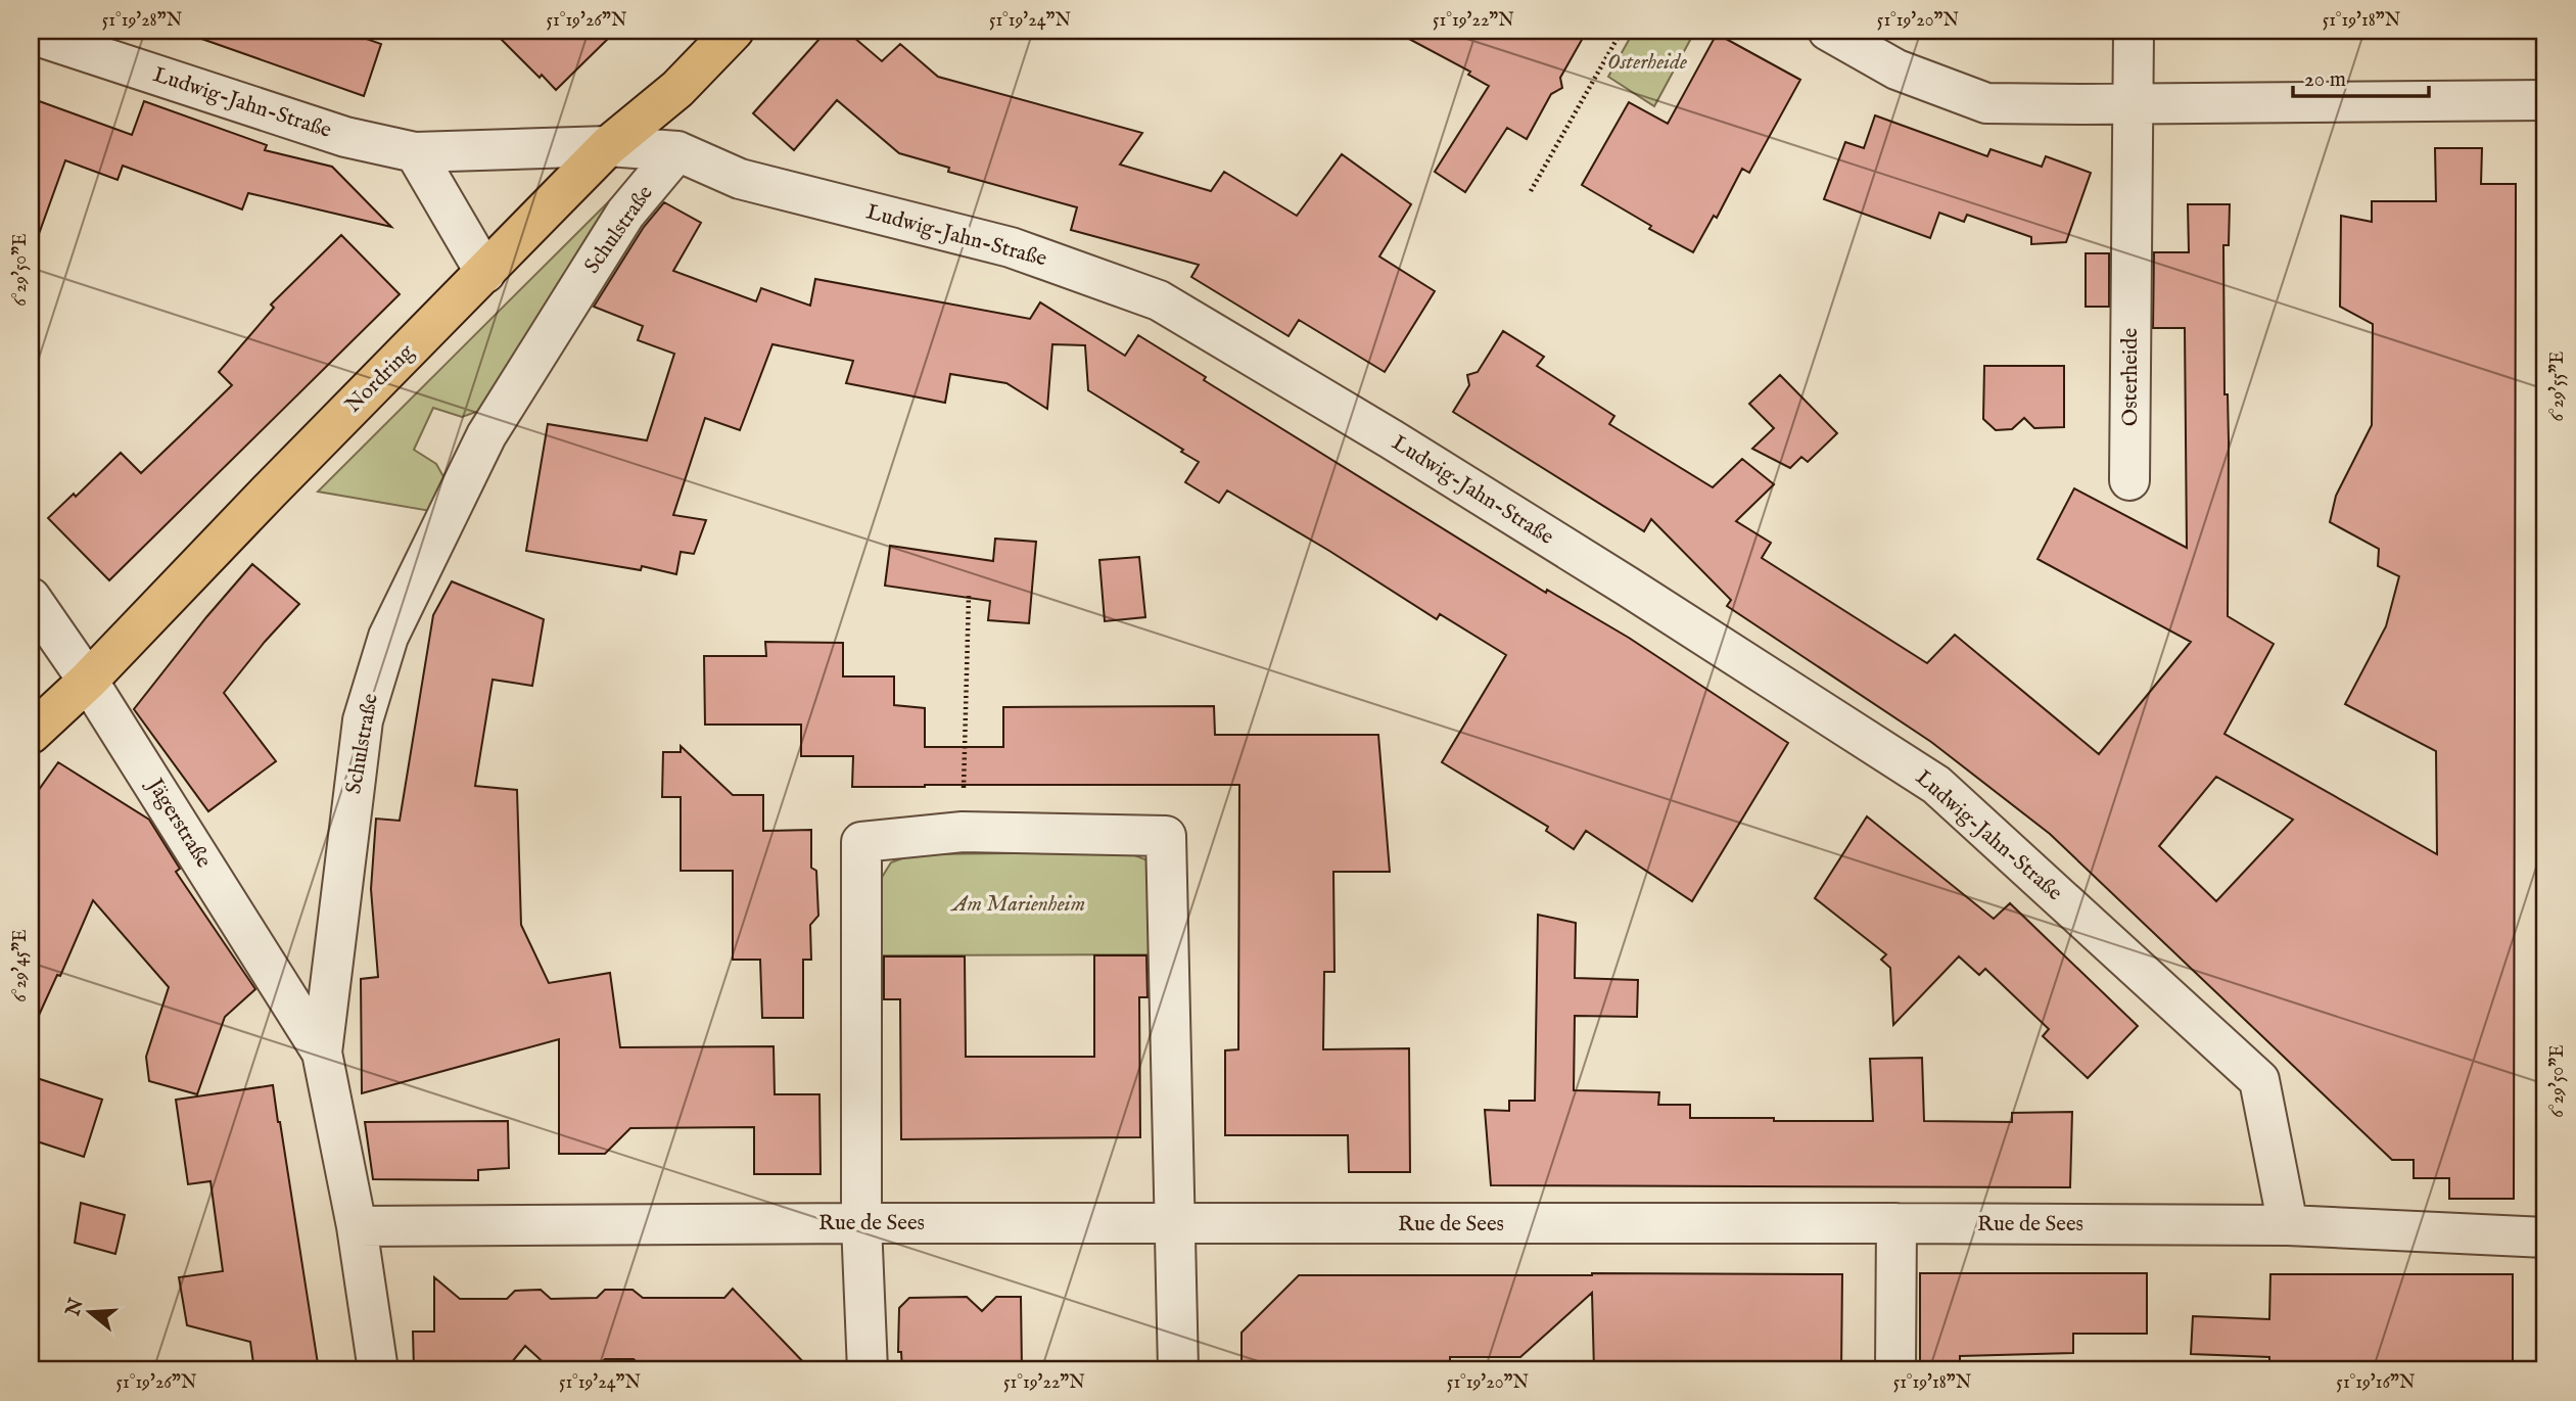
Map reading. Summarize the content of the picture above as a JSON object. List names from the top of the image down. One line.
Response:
{"streets":{"main road":["Nordring"],"street":["Ludwig-Jahn-Straße","Schulstraße","Osterheide","Jägerstraße","Rue de Sees"]},"crossings":[["Ludwig-Jahn-Straße","Schulstraße"],["Ludwig-Jahn-Straße","Nordring"],["Ludwig-Jahn-Straße","Rue de Sees"],["Schulstraße","Jägerstraße"],["Schulstraße","Rue de Sees"],["Nordring","Jägerstraße"]],"parks":["Osterheide","Am Marienheim"],"scale_bar":"20 m","north":"left","coordinates":["51°19'28\"N","51°19'26\"N","51°19'24\"N","51°19'22\"N","51°19'20\"N","51°19'18\"N","6°29'50\"E","6°29'55\"E","6°29'45\"E","51°19'16\"N"]}
